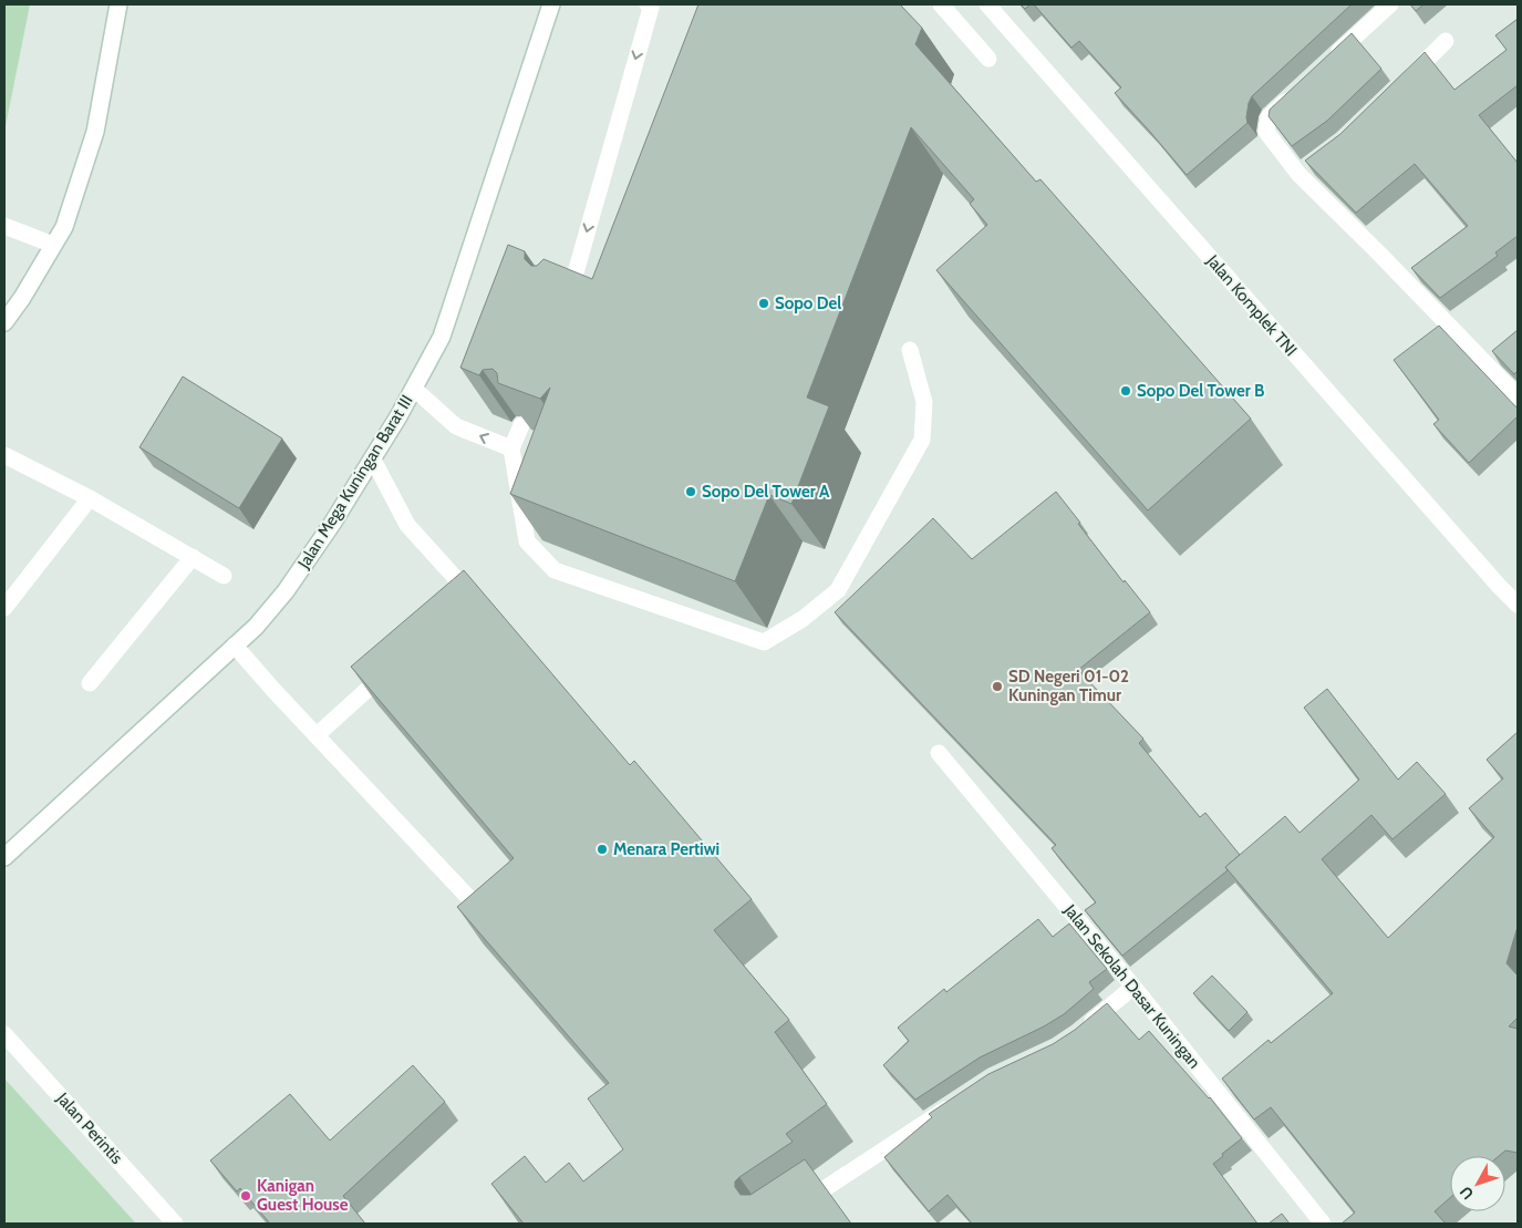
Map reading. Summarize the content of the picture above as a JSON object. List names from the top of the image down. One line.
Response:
{"streets":{"street":["Jalan Komplek TNI","Jalan Mega Kuningan Barat III","Jalan Sekolah Dasar Kuningan","Jalan Perintis"]},"places":["Sopo Del","Sopo Del Tower B","Sopo Del Tower A","SD Negeri 01-02 Kuningan Timur","Menara Pertiwi","Kanigan Guest House"],"north":"bottom left"}
